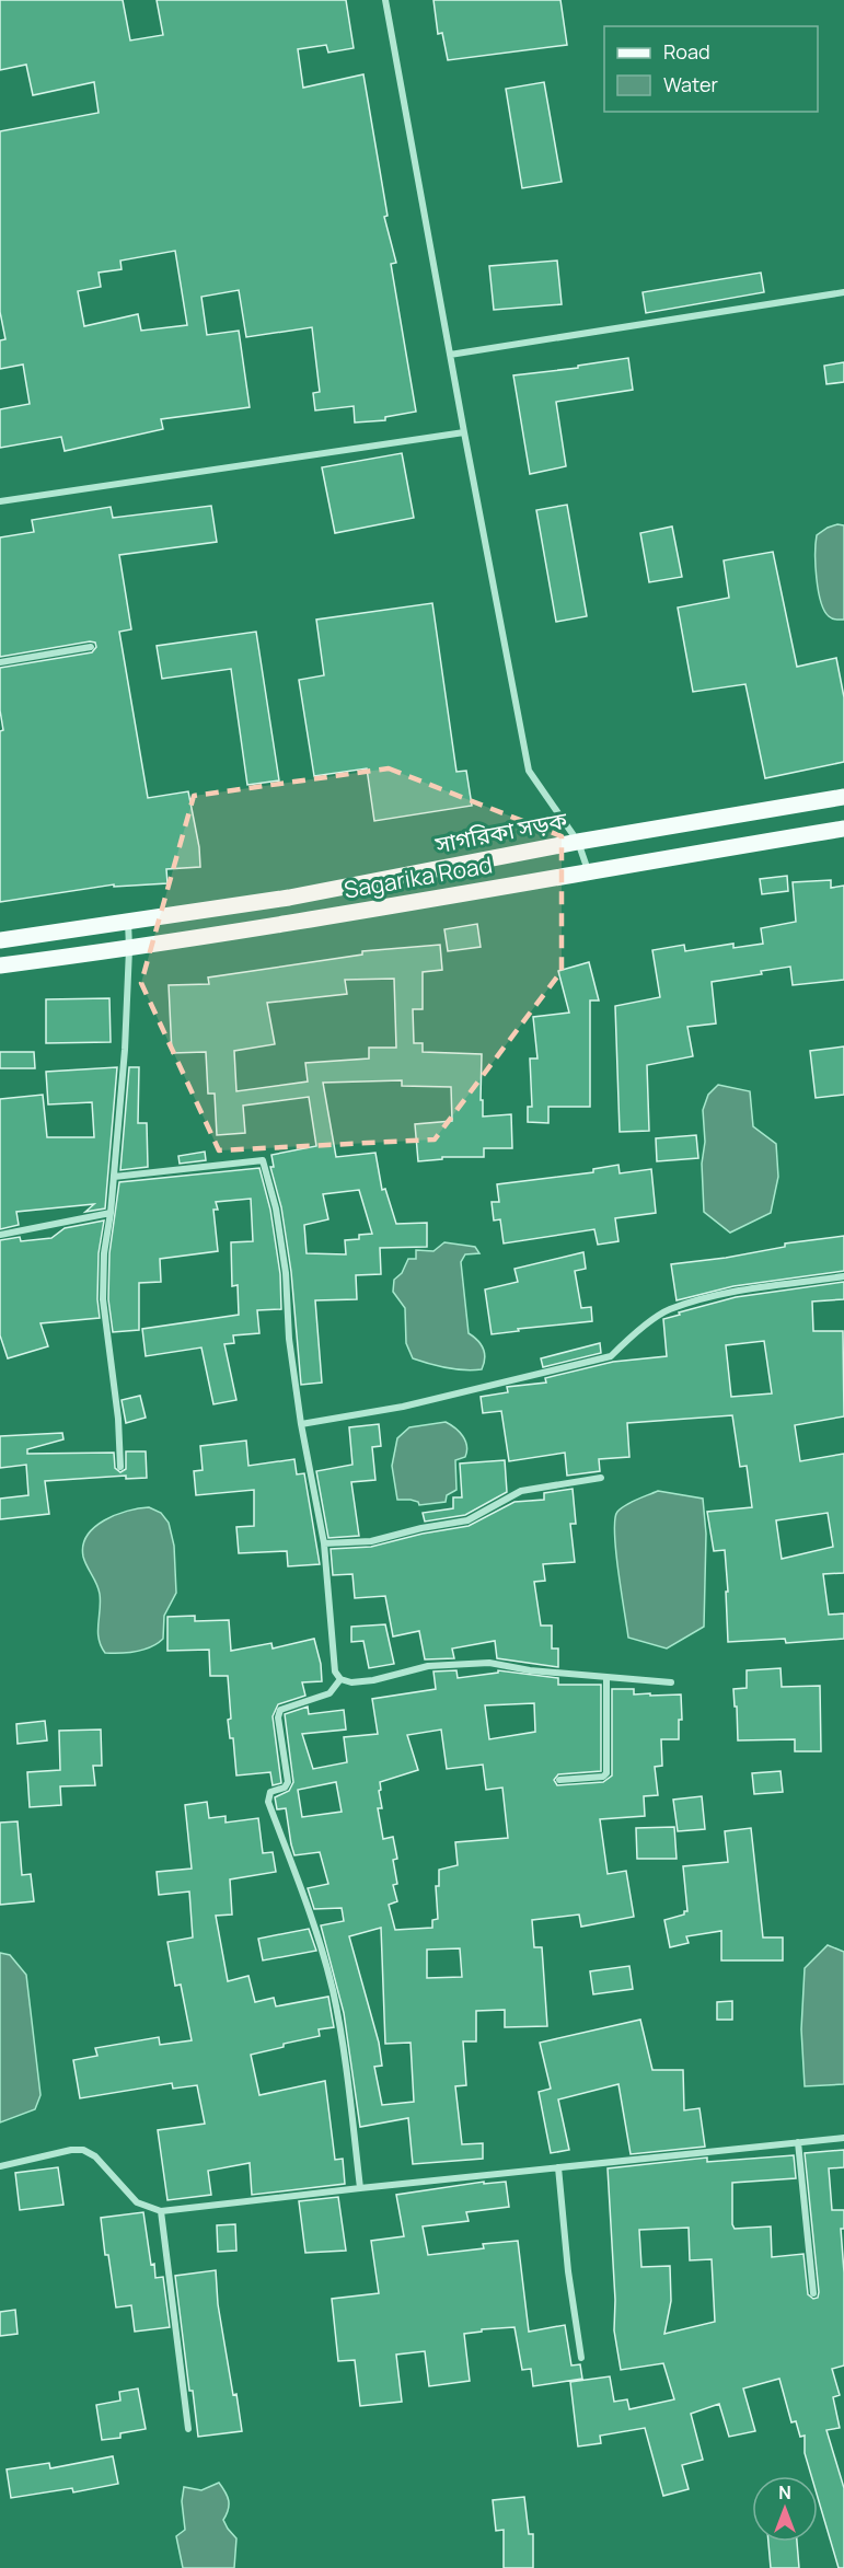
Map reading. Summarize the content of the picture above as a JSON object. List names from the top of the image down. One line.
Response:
{"streets":{"main road":["সাগরিকা সড়ক","Sagarika Road"]},"legend":["Road","Water"],"north":"top"}
